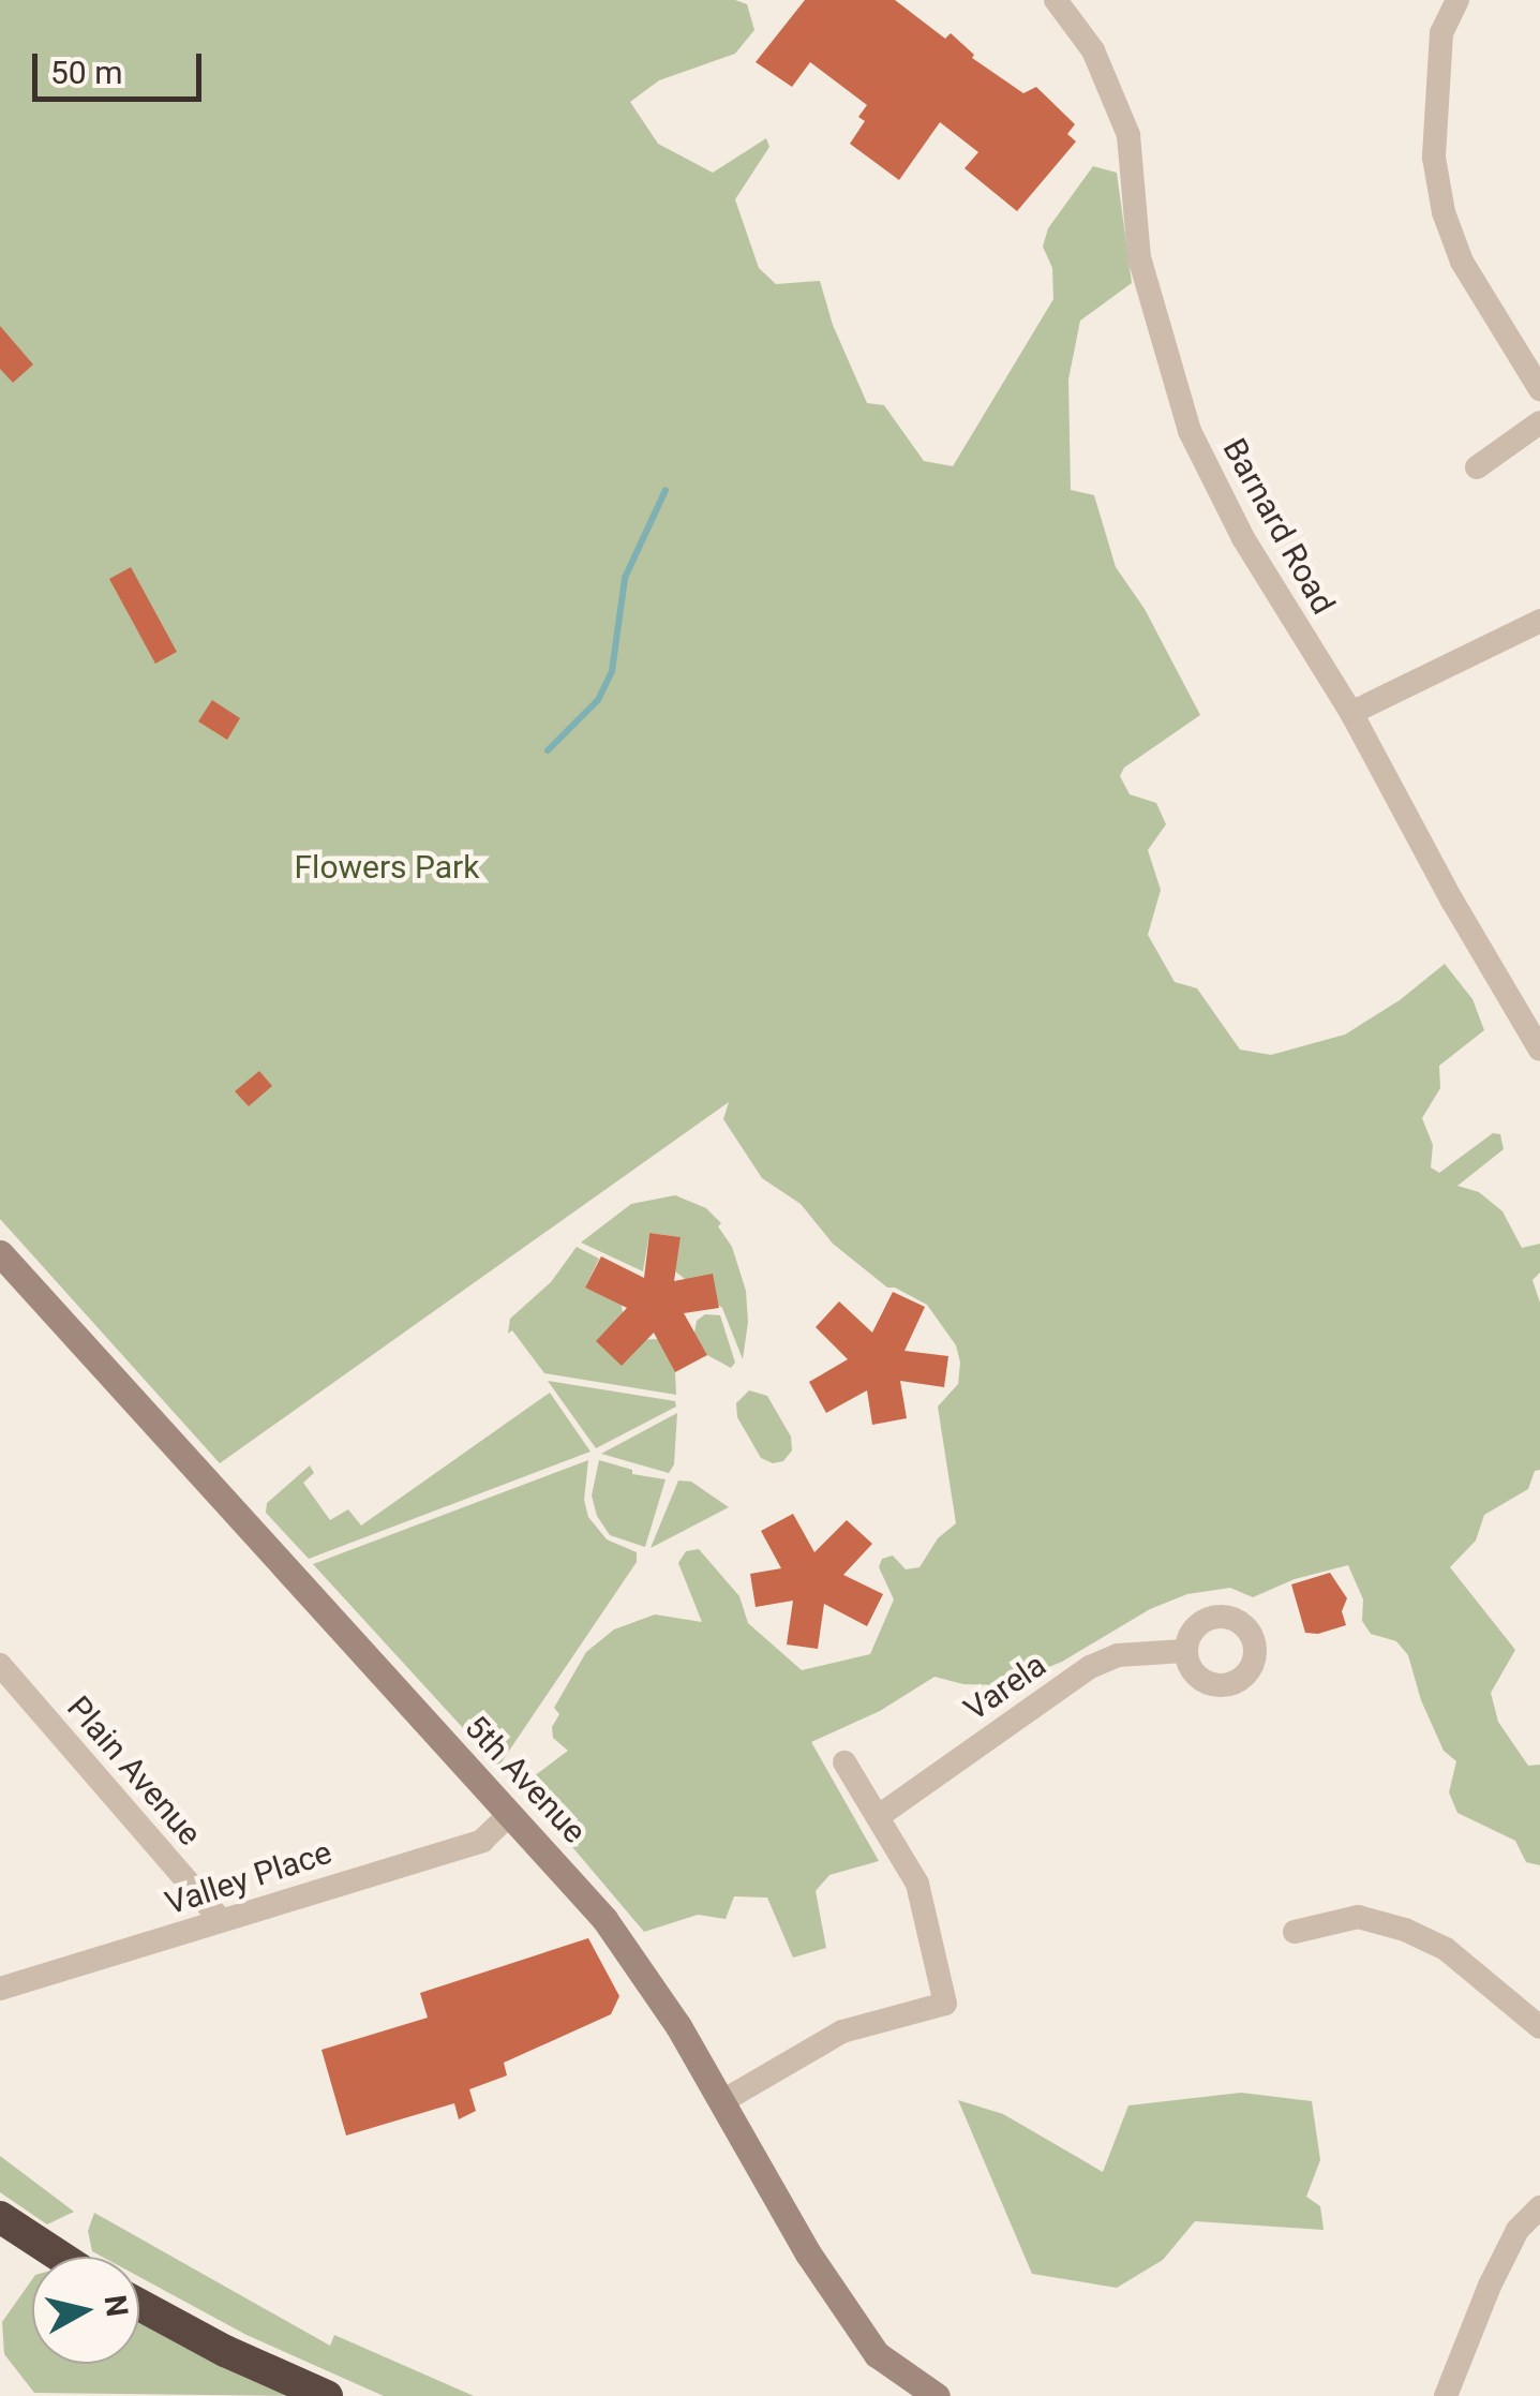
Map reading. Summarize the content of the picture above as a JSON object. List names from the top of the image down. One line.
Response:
{"streets":{"street":["Barnard Road","Varela","Plain Avenue","5th Avenue","Valley Place"]},"crossings":[["Plain Avenue","Valley Place"],["5th Avenue","Valley Place"]],"parks":["Flowers Park"],"scale_bar":"50 m","north":"right"}
